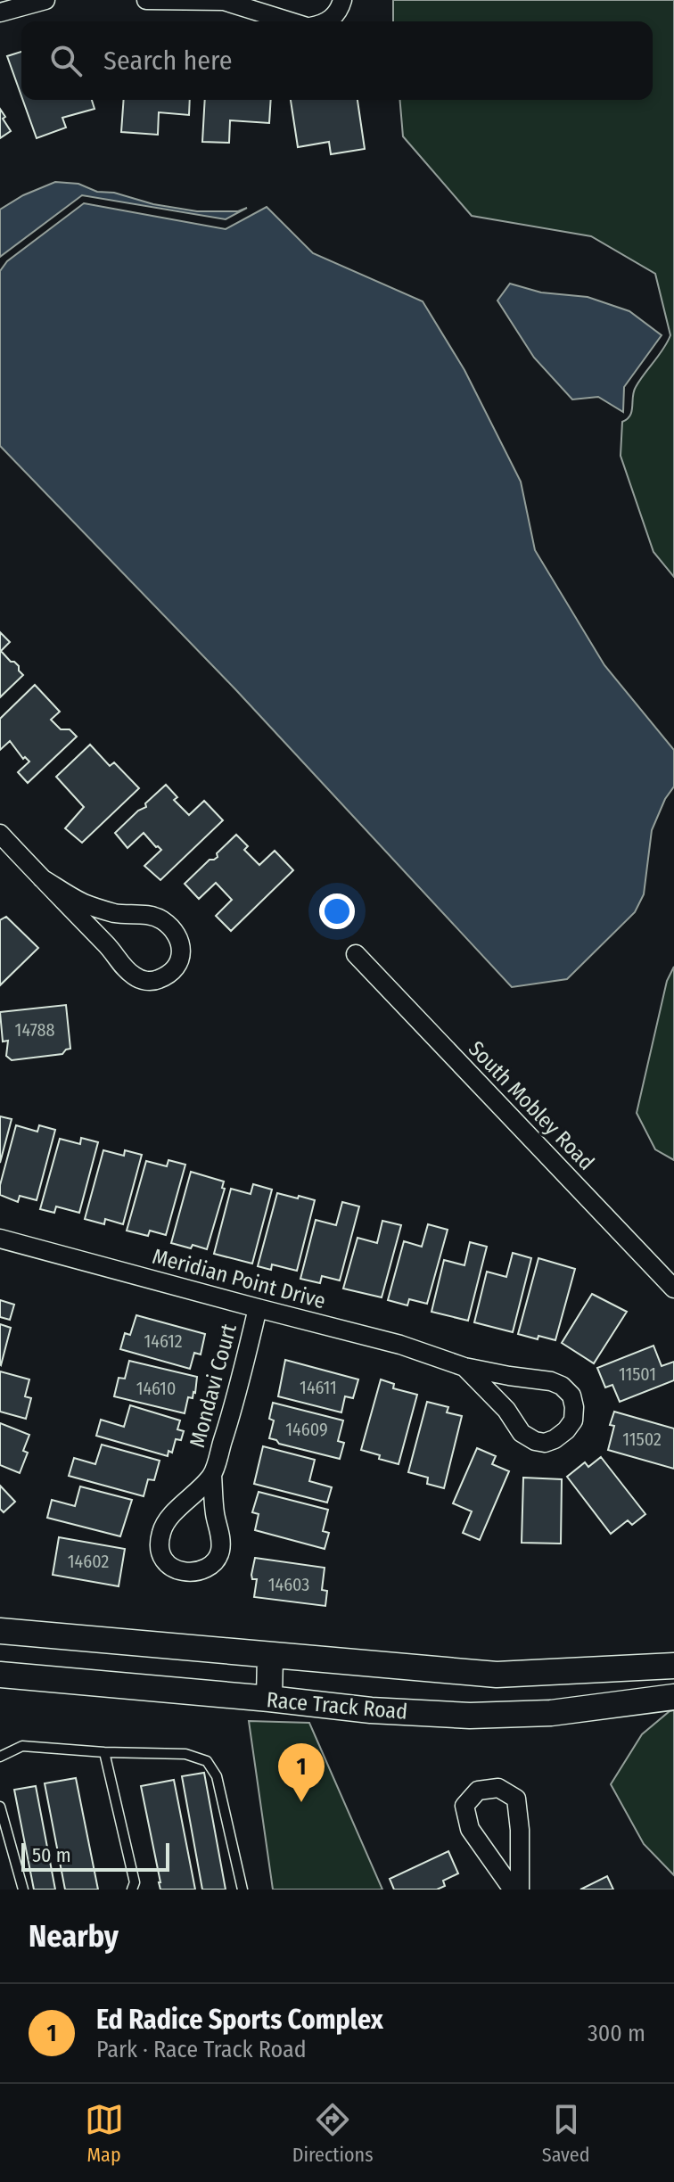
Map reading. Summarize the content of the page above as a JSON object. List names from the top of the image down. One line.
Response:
{"streets":{"main road":["Race Track Road"],"street":["South Mobley Road","Meridian Point Drive","Mondavi Court"]},"crossings":[["Meridian Point Drive","Mondavi Court"]],"house_numbers":["14788","14612","11501","14611","14610","14609","11502","14602","14603"],"scale_bar":"50 m","page":{"search":"Search here","pins":"1","scale":"50 m","heading":"Nearby","list":[{"mark":"1","name":"Ed Radice Sports Complex","note":"Park · Race Track Road","value":"300 m"}],"nav":["Map","Directions","Saved"]}}
